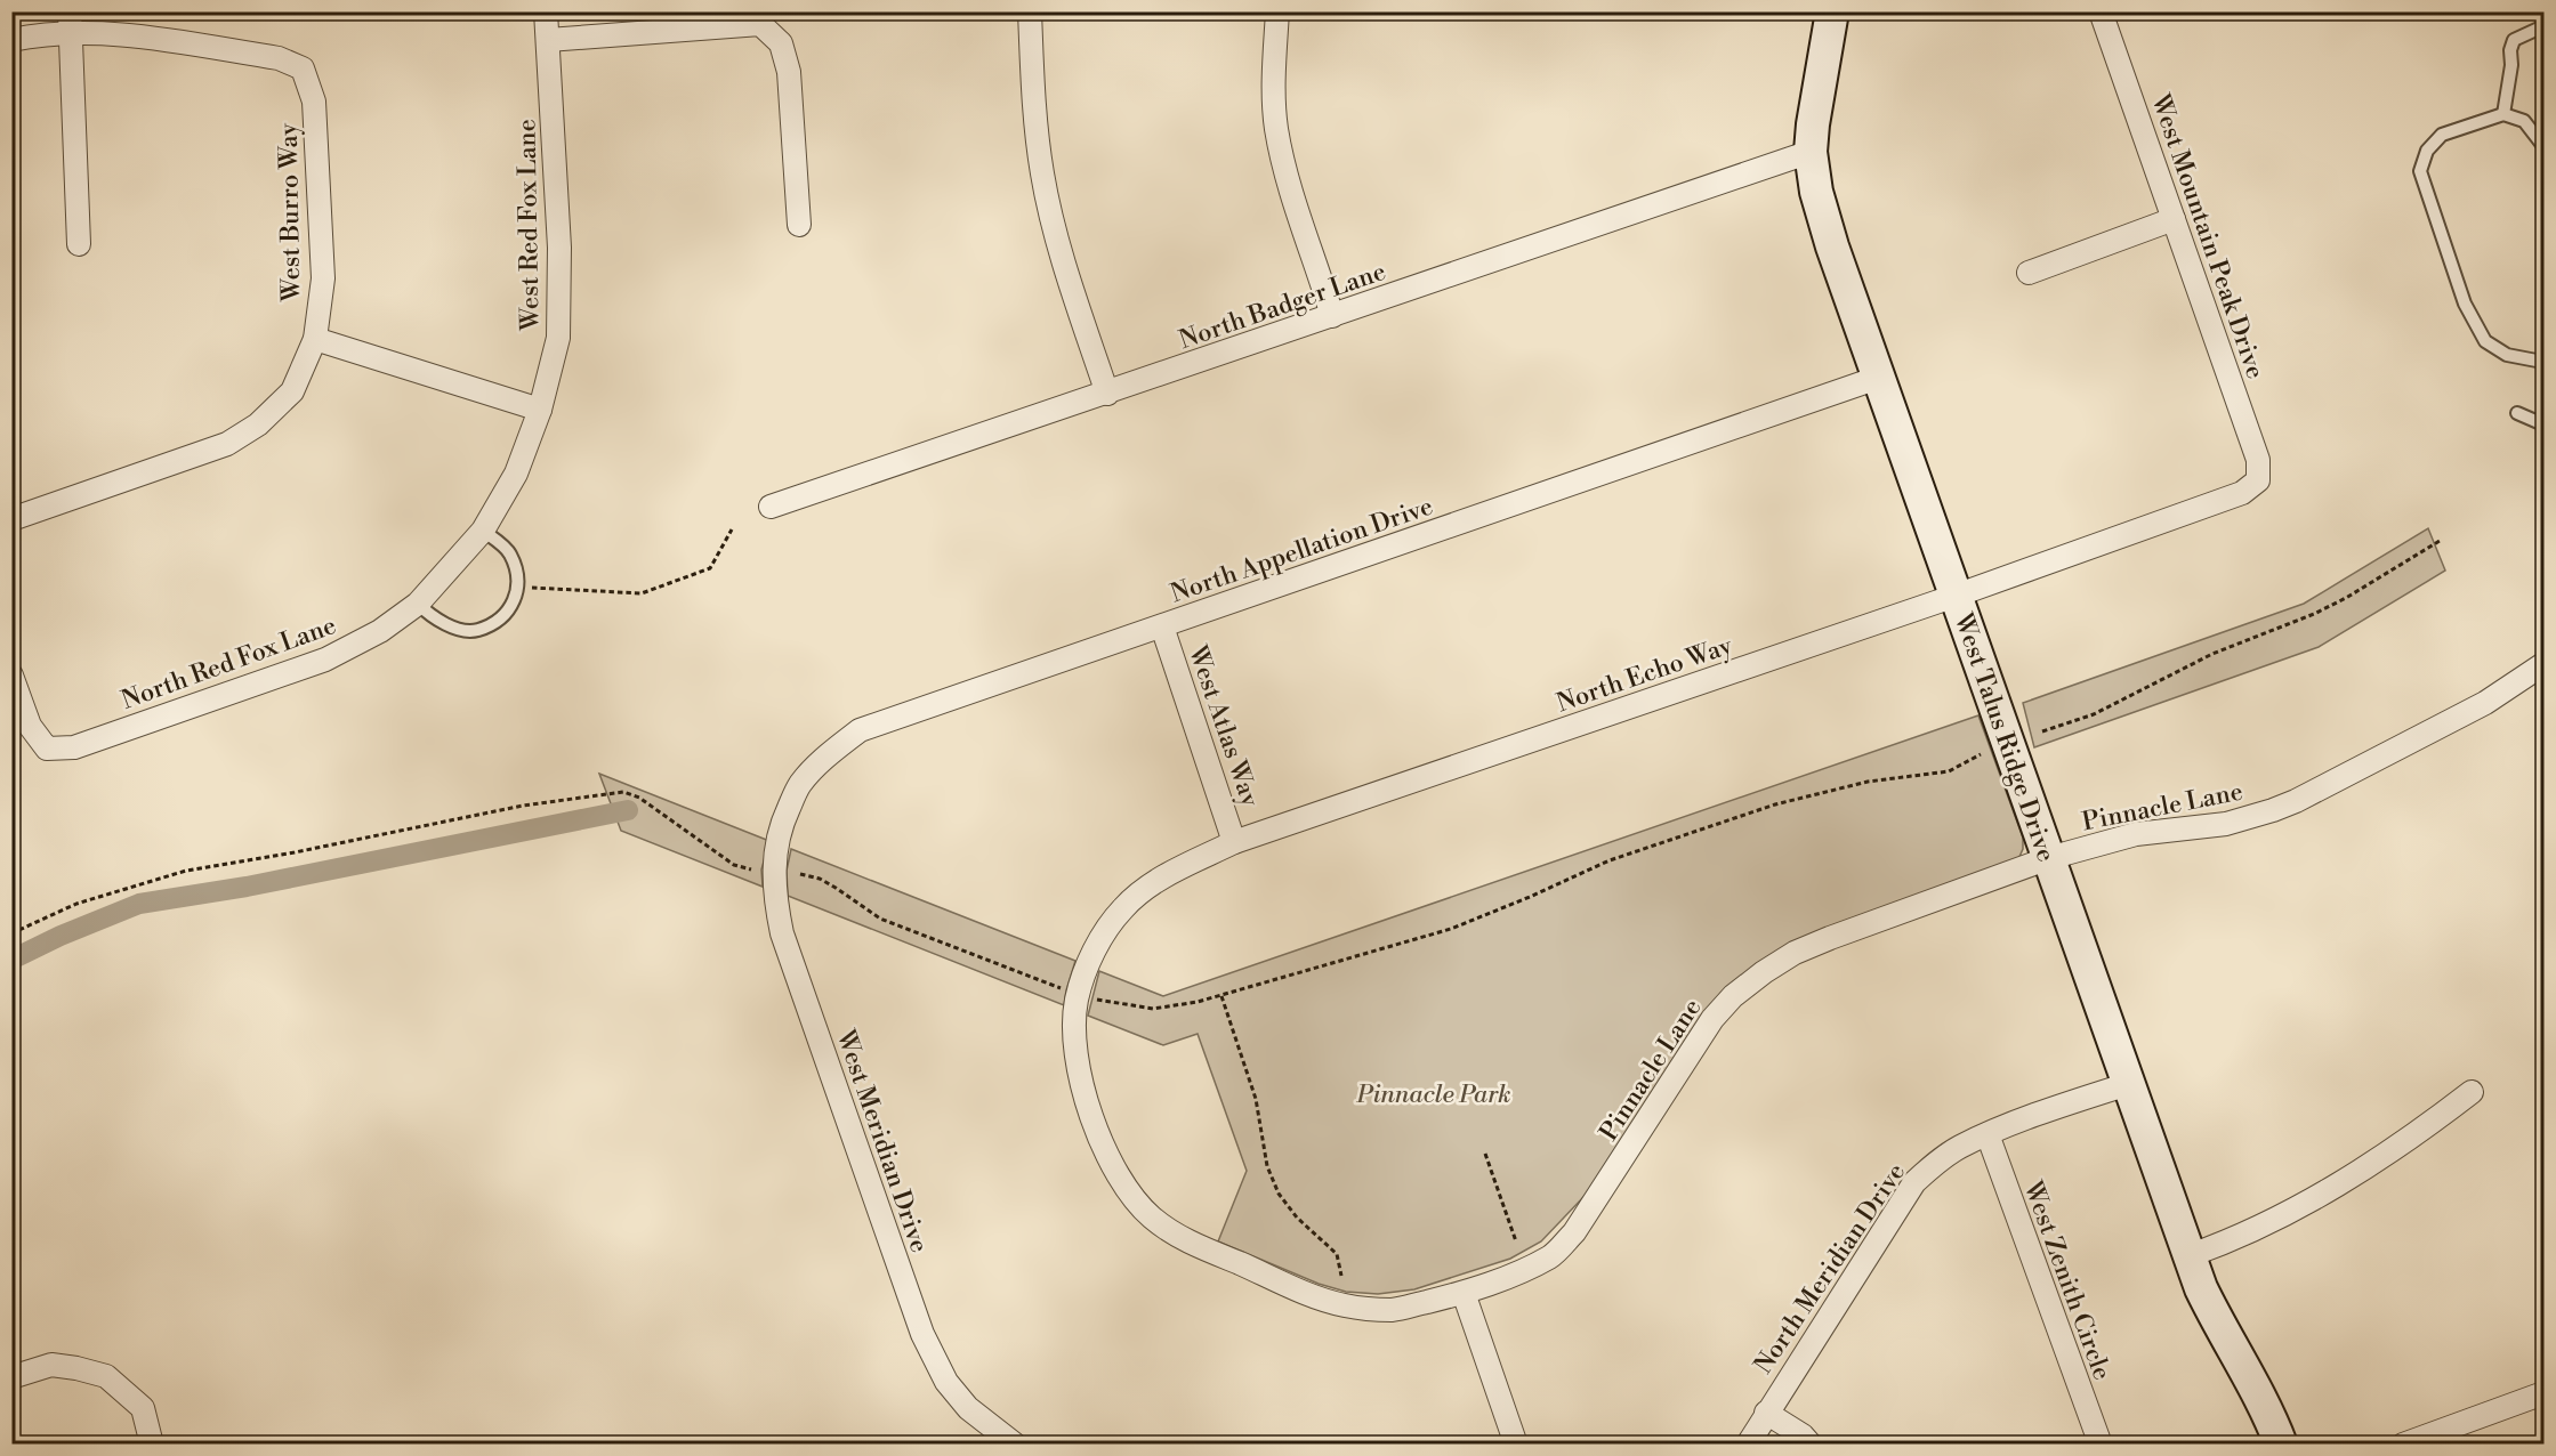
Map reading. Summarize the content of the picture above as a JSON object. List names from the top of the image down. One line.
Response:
{"streets":{"street":["West Burro Way","West Red Fox Lane","West Mountain Peak Drive","North Badger Lane","North Appellation Drive","North Red Fox Lane","North Echo Way","West Atlas Way","West Talus Ridge Drive","Pinnacle Lane","West Meridian Drive","North Meridian Drive","West Zenith Circle"]},"crossings":[["West Red Fox Lane","North Red Fox Lane"],["West Mountain Peak Drive","North Echo Way"],["North Badger Lane","West Talus Ridge Drive"],["North Appellation Drive","West Atlas Way"],["North Appellation Drive","West Talus Ridge Drive"],["North Appellation Drive","West Meridian Drive"],["North Echo Way","West Atlas Way"],["North Echo Way","West Talus Ridge Drive"],["North Echo Way","Pinnacle Lane"],["West Talus Ridge Drive","Pinnacle Lane"],["West Talus Ridge Drive","North Meridian Drive"],["North Meridian Drive","West Zenith Circle"]],"parks":["Pinnacle Park"]}
